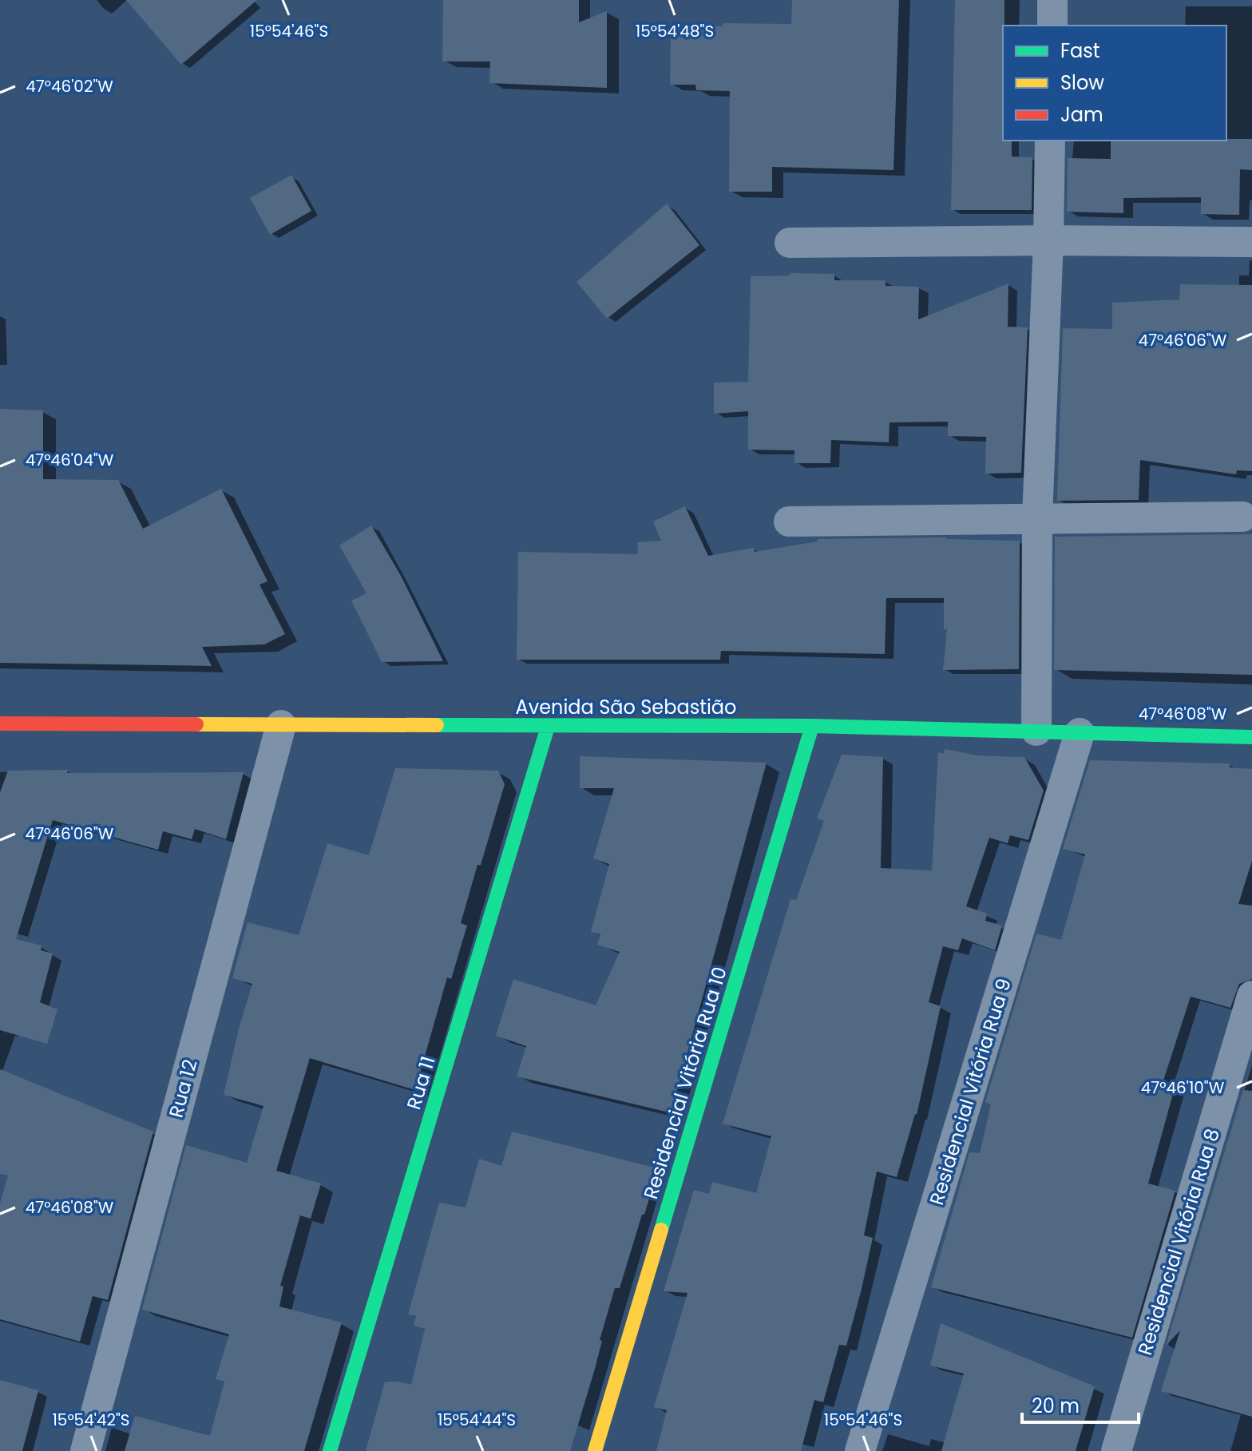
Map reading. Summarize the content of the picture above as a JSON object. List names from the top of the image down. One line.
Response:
{"streets":{"street":["Avenida São Sebastião","Rua 11","Residencial Vitória Rua 10","Rua 12","Residencial Vitória Rua 9","Residencial Vitória Rua 8"]},"crossings":[["Avenida São Sebastião","Rua 11"],["Avenida São Sebastião","Residencial Vitória Rua 10"],["Avenida São Sebastião","Rua 12"],["Avenida São Sebastião","Residencial Vitória Rua 9"]],"legend":["Fast","Slow","Jam"],"scale_bar":"20 m","coordinates":["15°54'46\"S","15°54'48\"S","47°46'02\"W","47°46'06\"W","47°46'04\"W","47°46'08\"W","47°46'10\"W","15°54'42\"S","15°54'44\"S"]}
